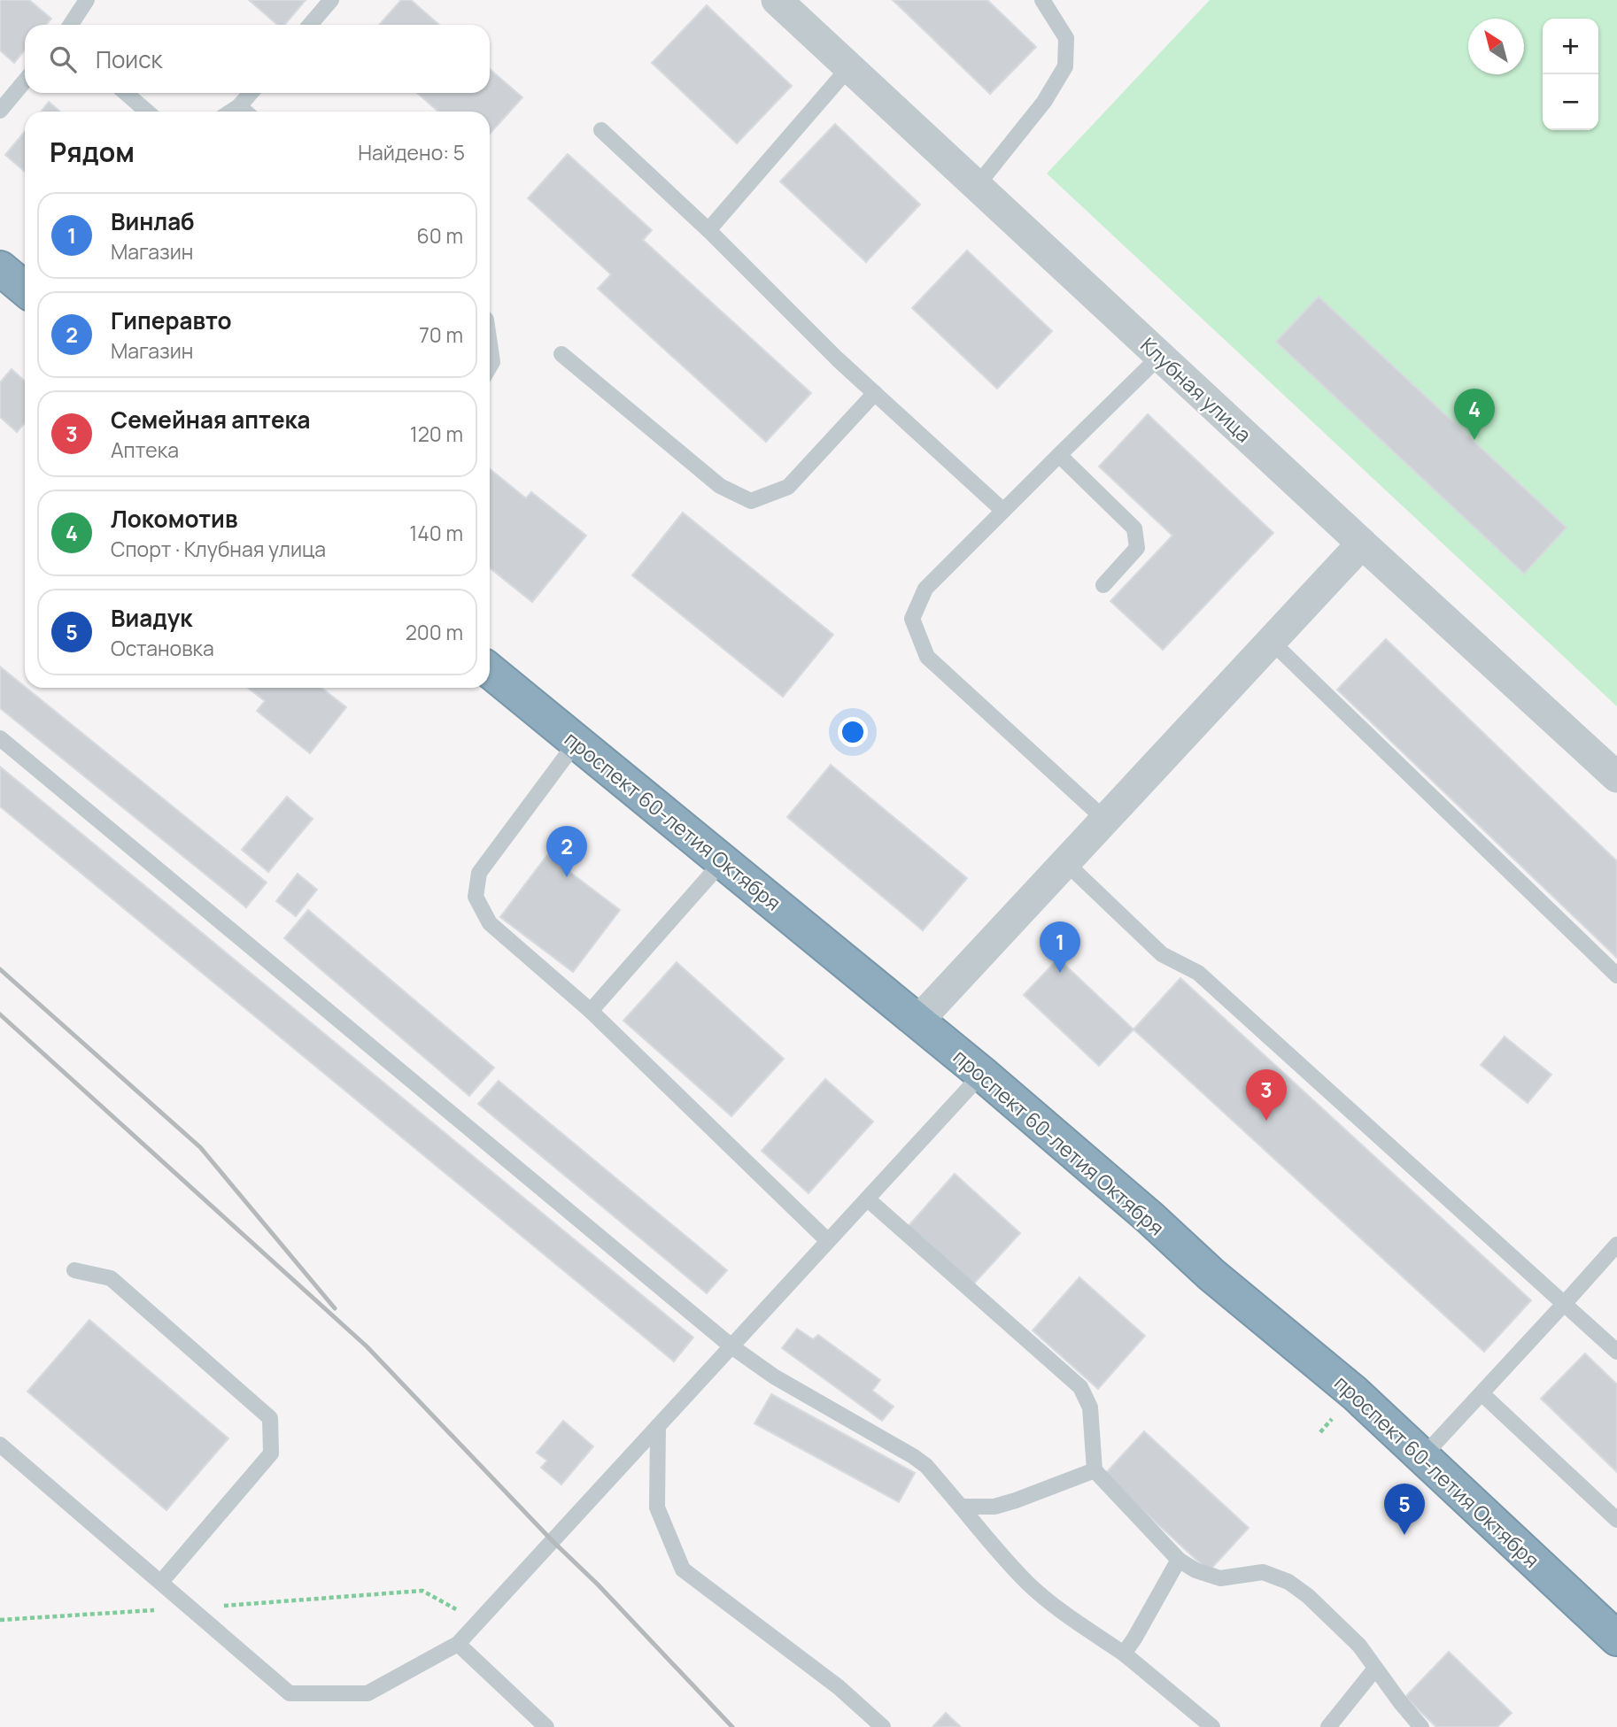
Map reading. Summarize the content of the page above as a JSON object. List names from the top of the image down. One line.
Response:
{"streets":{"highway":["проспект 60-летия Октября"],"street":["Клубная улица"]},"north":"top left","page":{"map_buttons":["+","−"],"search":"Поиск","heading":["Рядом","Найдено: 5"],"list":[{"mark":"1","name":"Винлаб","note":"Магазин","value":"60 m"},{"mark":"2","name":"Гиперавто","note":"Магазин","value":"70 m"},{"mark":"3","name":"Семейная аптека","note":"Аптека","value":"120 m"},{"mark":"4","name":"Локомотив","note":"Спорт · Клубная улица","value":"140 m"},{"mark":"5","name":"Виадук","note":"Остановка","value":"200 m"}],"pins":["4","2","1","3","5"]}}
